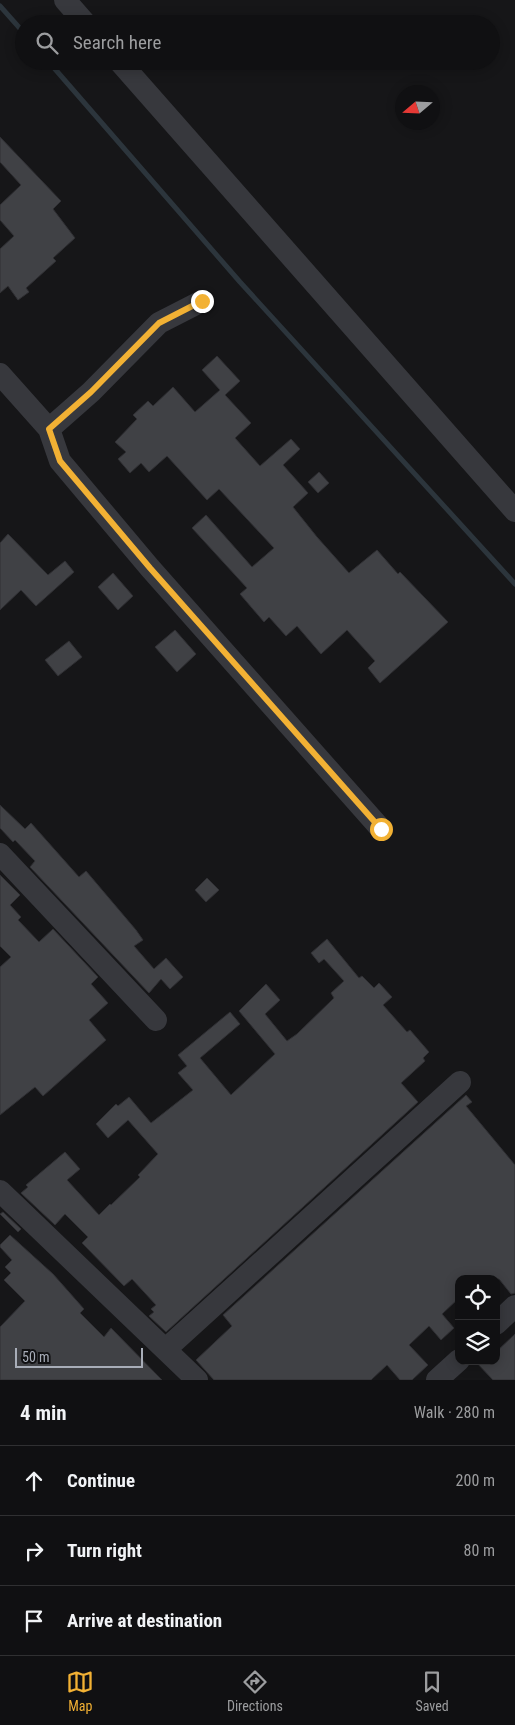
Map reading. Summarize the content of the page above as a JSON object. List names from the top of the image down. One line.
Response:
{"scale_bar":"50 m","north":"left","page":{"search":"Search here","scale":"50 m","heading":["4 min","Walk · 280 m"],"list":[["Continue","200 m"],["Turn right","80 m"],"Arrive at destination"],"nav":["Map","Directions","Saved"]}}
